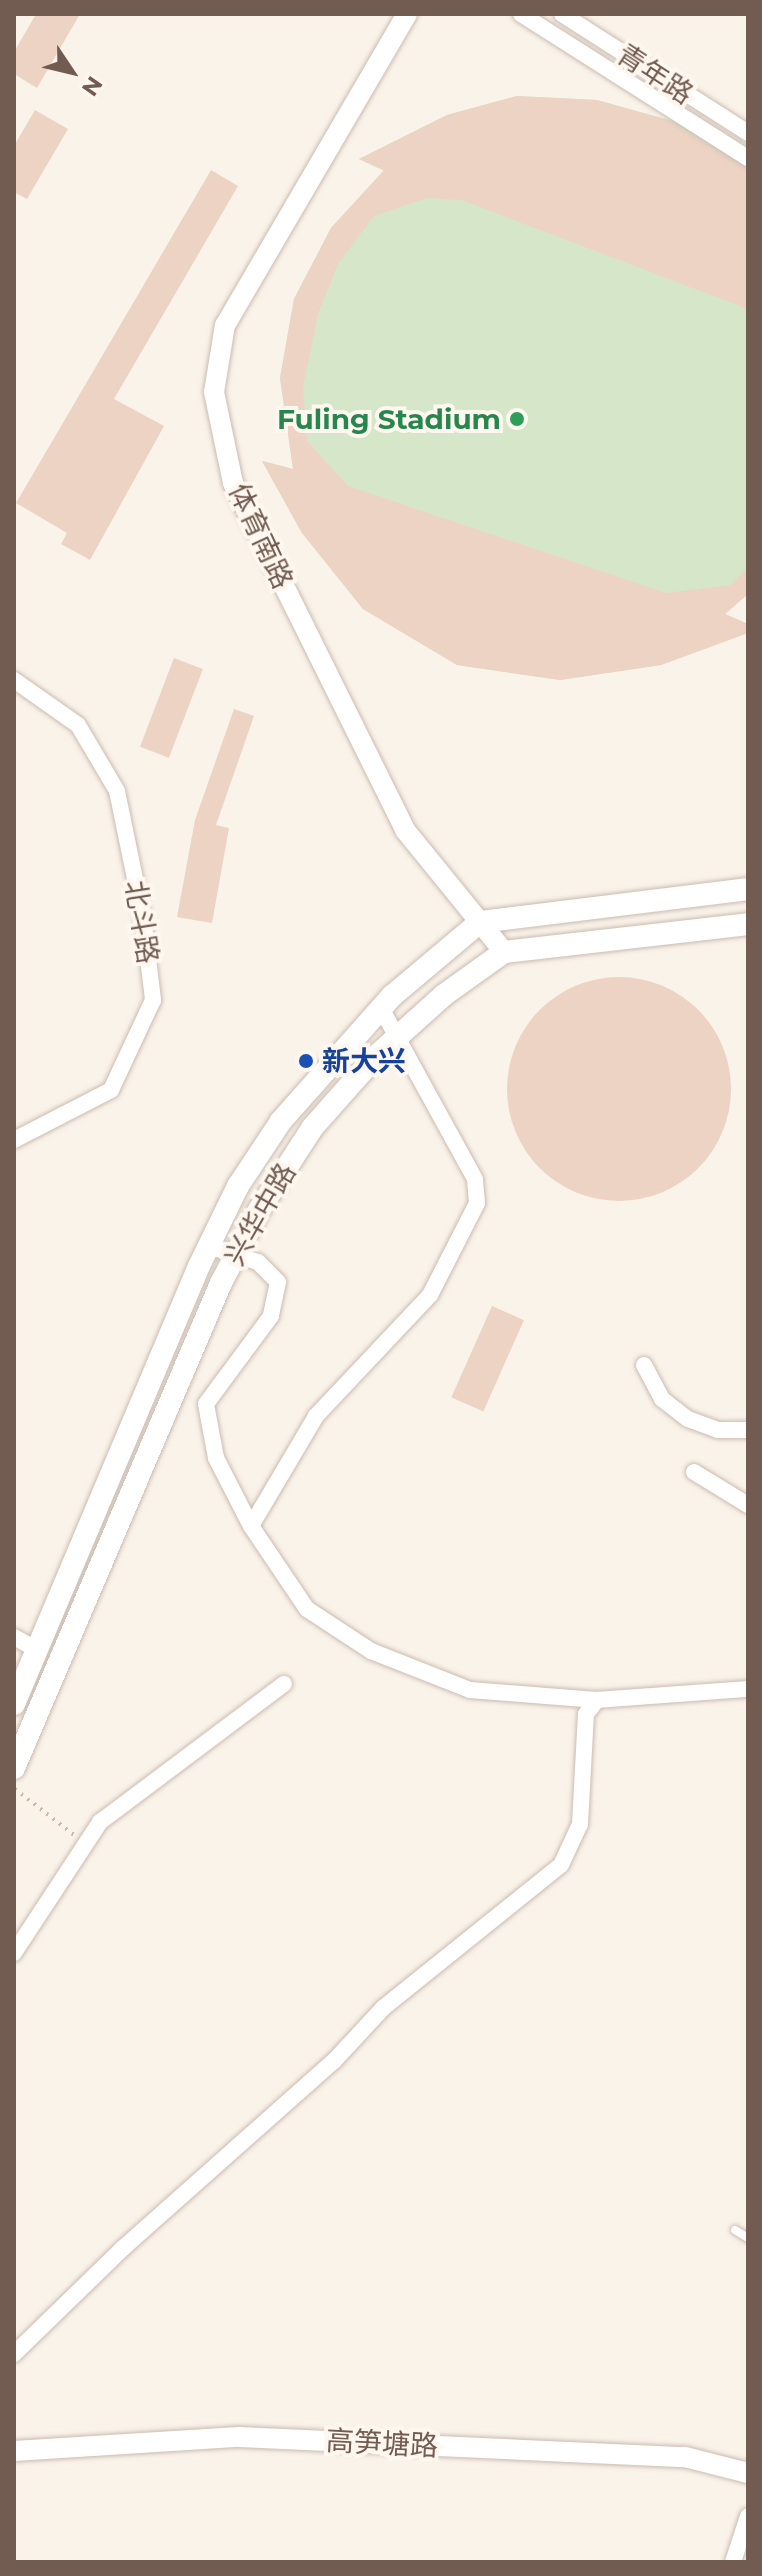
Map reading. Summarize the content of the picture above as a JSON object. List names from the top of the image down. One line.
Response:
{"streets":{"main road":["兴华中路"],"street":["青年路","体育南路","北斗路","高笋塘路"]},"crossings":[["体育南路","兴华中路"]],"places":["Fuling Stadium","新大兴"],"north":"bottom right"}
